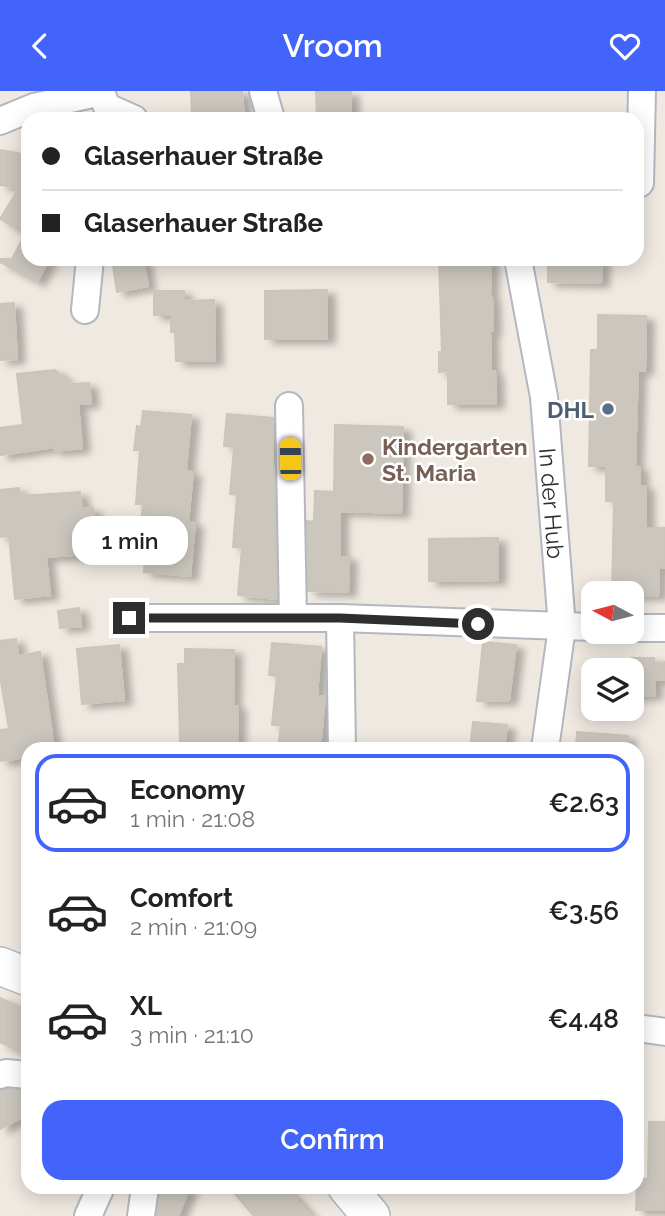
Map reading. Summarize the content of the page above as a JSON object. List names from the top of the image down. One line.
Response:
{"streets":{"street":["In der Hub"]},"places":["DHL","Kindergarten St. Maria"],"north":"left","page":{"header":"Vroom","banner":["Glaserhauer Straße","Glaserhauer Straße"],"bubble":"1 min","list":[{"name":"Economy","note":"1 min · 21:08","value":"€2.63"},{"name":"Comfort","note":"2 min · 21:09","value":"€3.56"},{"name":"XL","note":"3 min · 21:10","value":"€4.48"}],"buttons":"Confirm"}}
